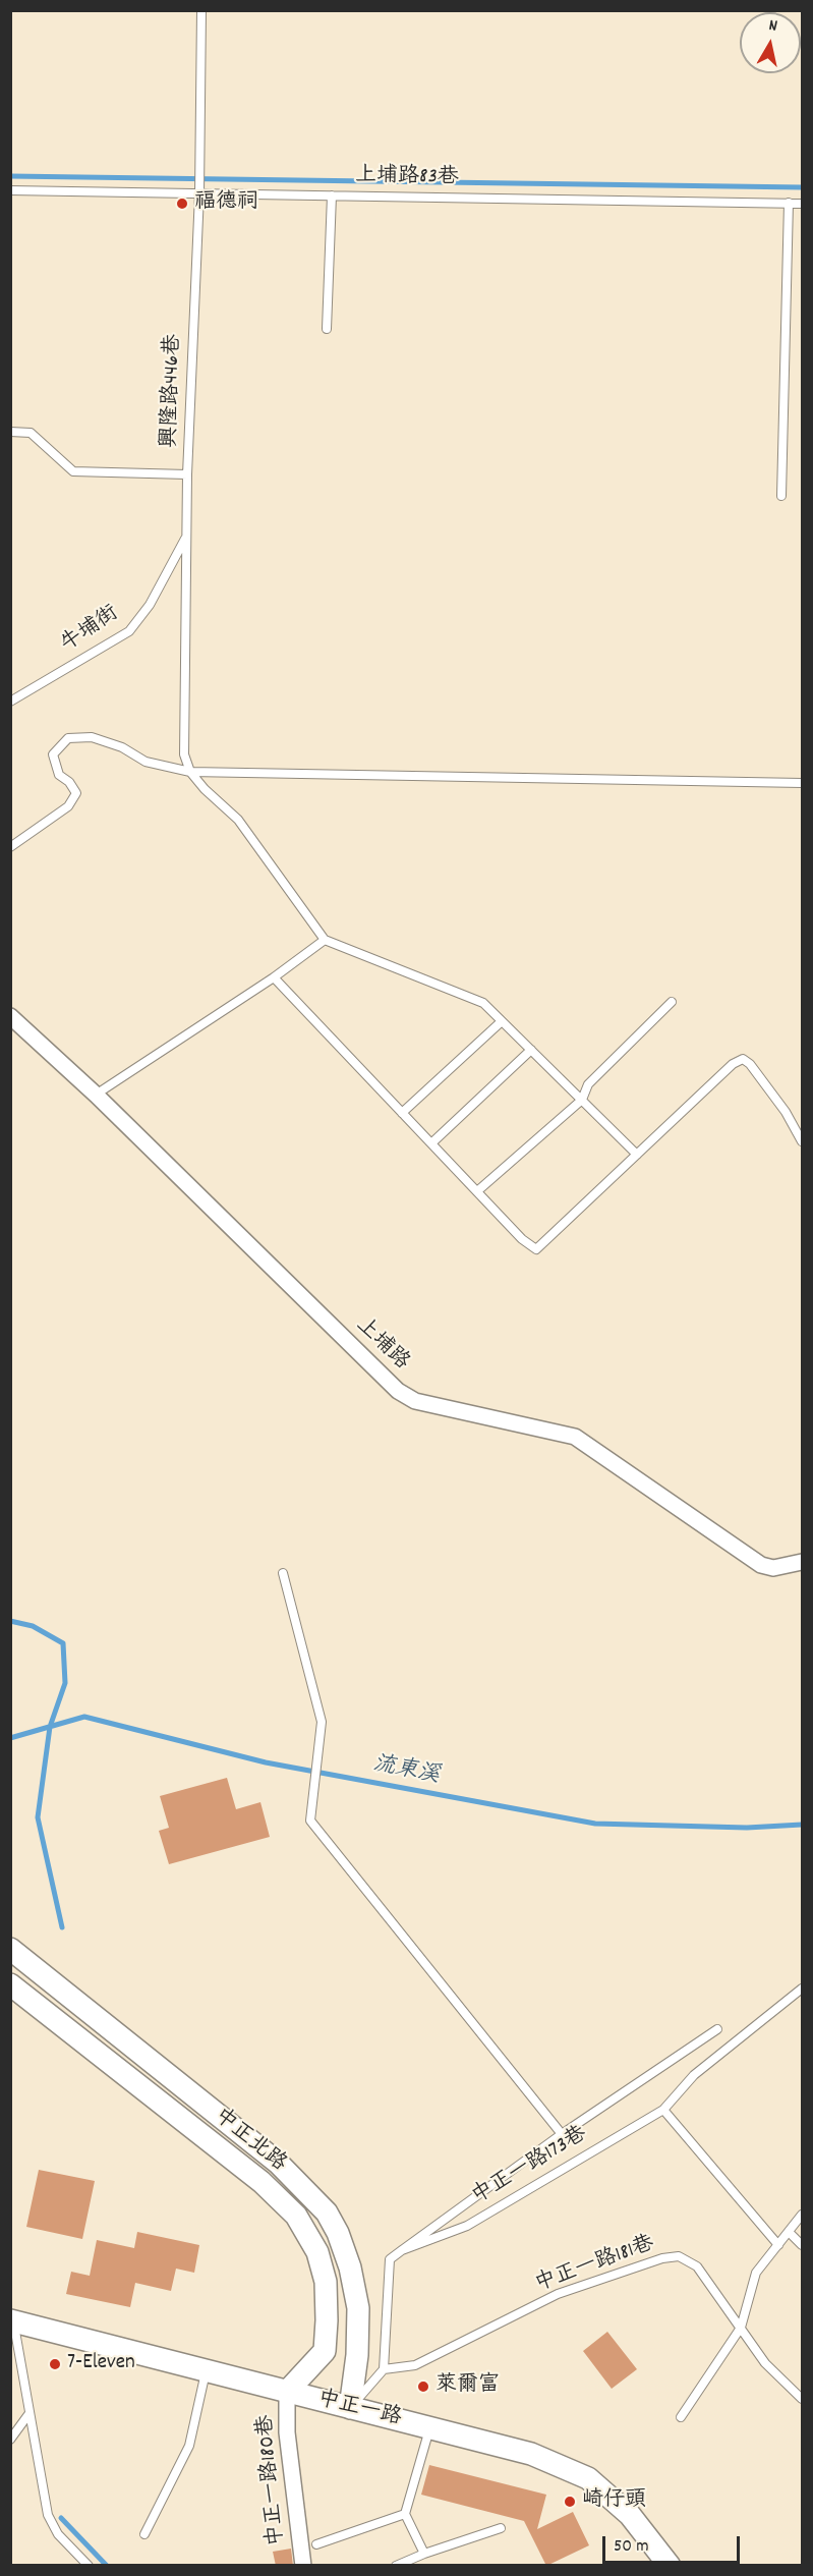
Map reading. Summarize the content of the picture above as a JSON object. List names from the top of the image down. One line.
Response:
{"streets":{"main road":["中正北路","中正一路"],"street":["上埔路","中正一路180巷"],"lane":["上埔路83巷","興隆路446巷","牛埔街","中正一路173巷","中正一路181巷"]},"crossings":[["上埔路83巷","興隆路446巷"],["興隆路446巷","牛埔街"],["中正北路","中正一路"],["中正北路","中正一路180巷"],["中正一路","中正一路180巷"]],"water":["流東溪"],"places":["福德祠","7-Eleven","萊爾富","崎仔頭"],"scale_bar":"50 m","north":"top"}
